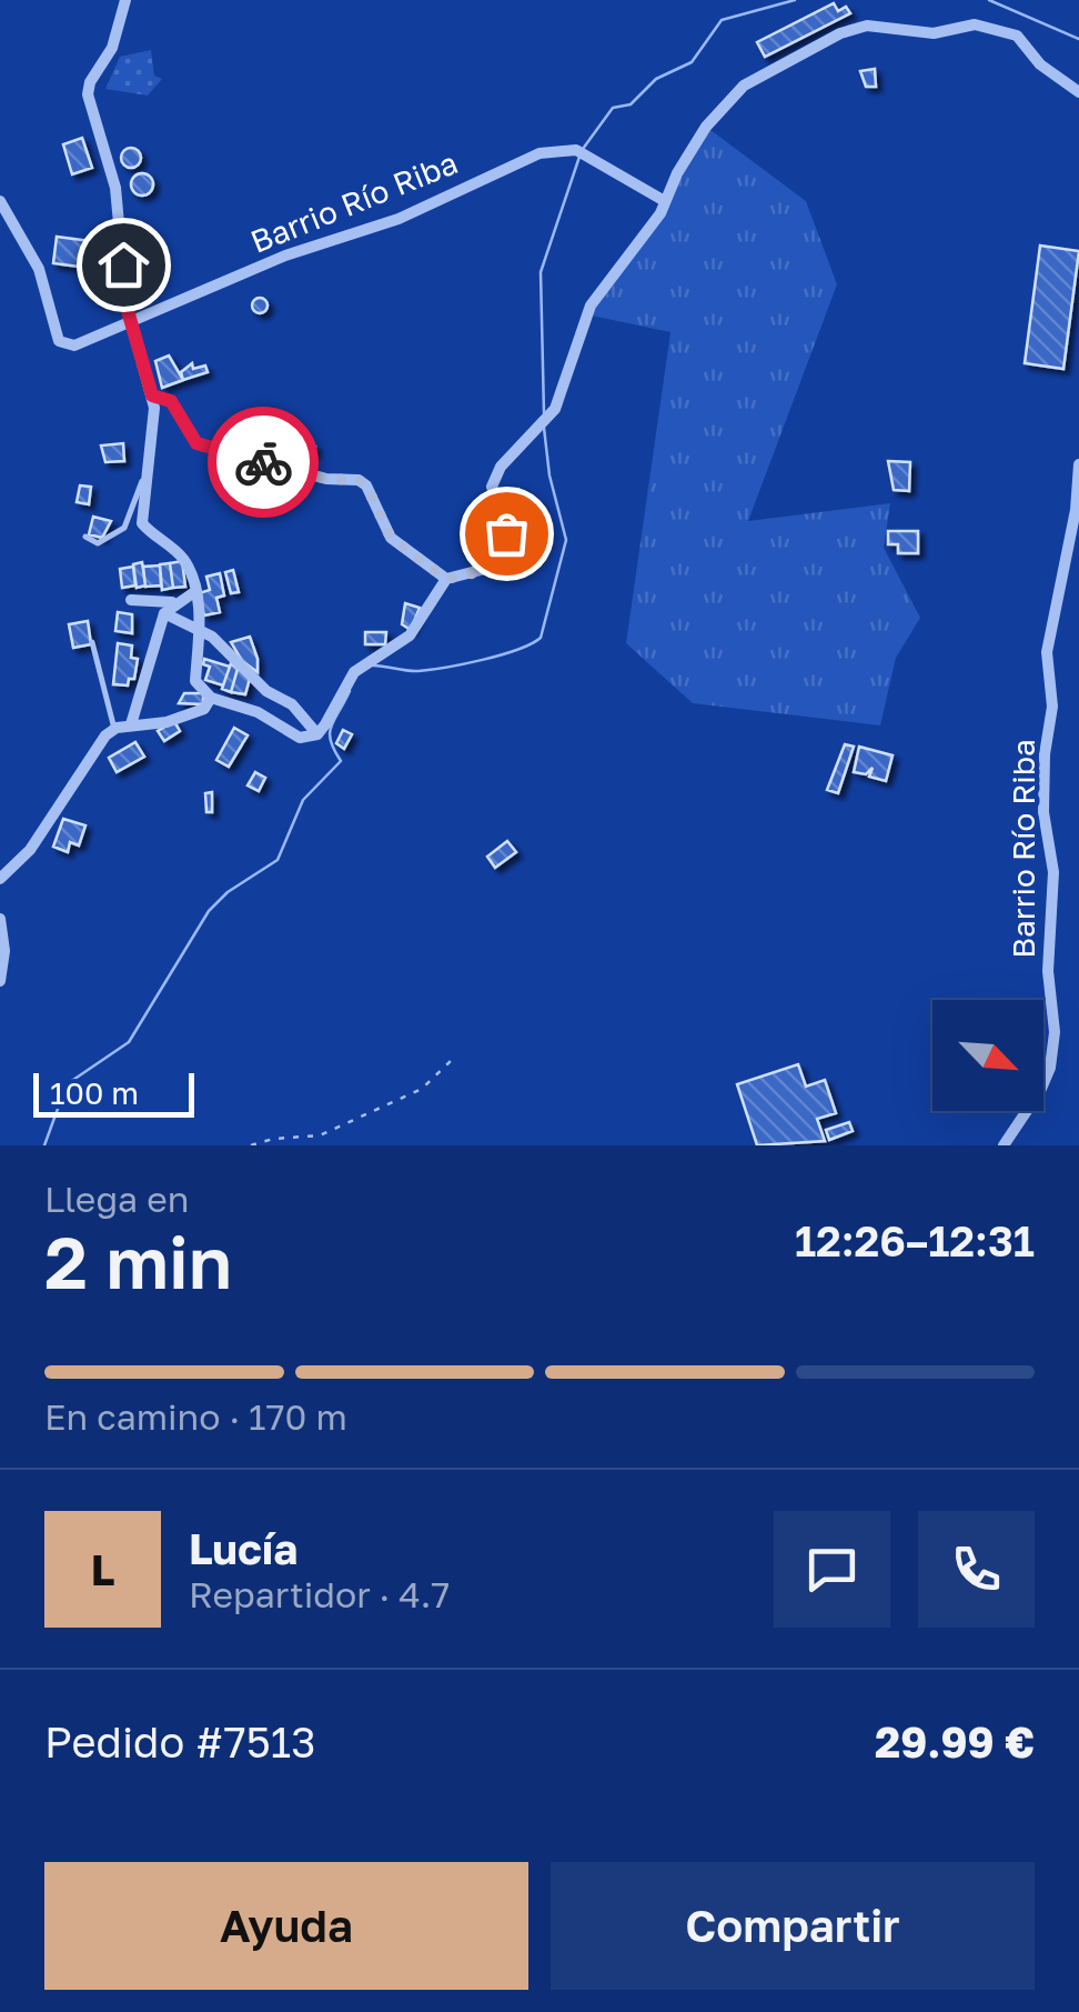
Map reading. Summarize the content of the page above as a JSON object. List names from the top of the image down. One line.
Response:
{"streets":{"street":["Barrio Río Riba"]},"scale_bar":"100 m","north":"bottom right","page":{"scale":"100 m","heading":["2 min","Llega en","12:26–12:31"],"panel":["Lucía","Repartidor · 4.7","Pedido #7513","29.99 €"],"bar":"En camino · 170 m","round":"L","buttons":["Ayuda","Compartir"]}}
